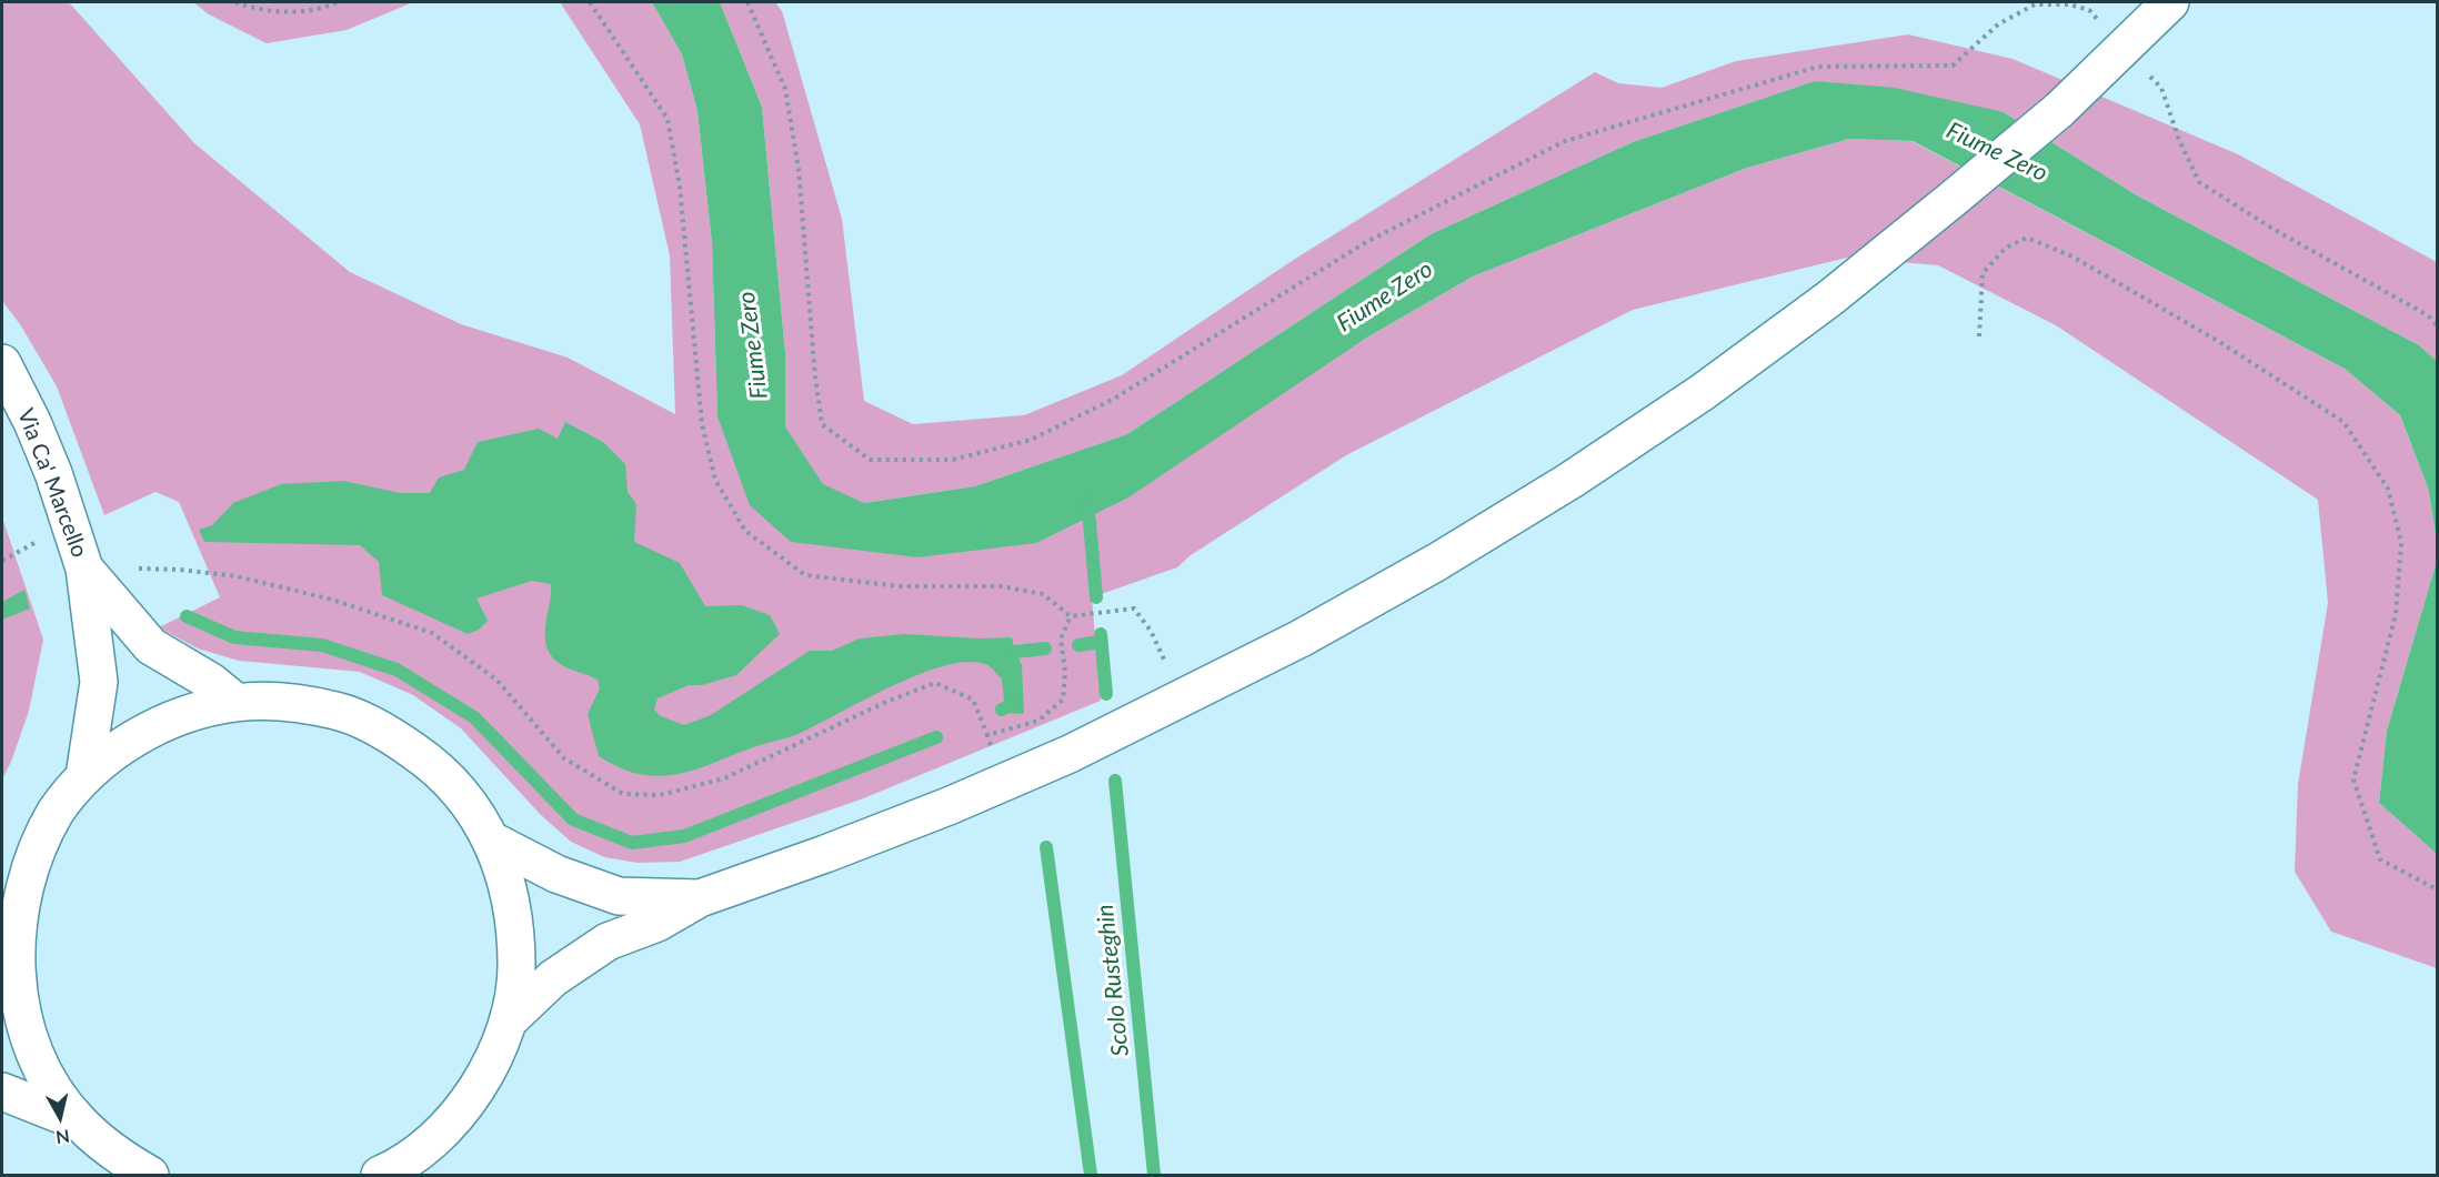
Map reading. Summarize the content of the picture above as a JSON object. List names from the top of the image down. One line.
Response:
{"streets":{"main road":["Via Ca' Marcello"]},"water":["Fiume Zero","Scolo Rusteghin"],"north":"bottom"}
